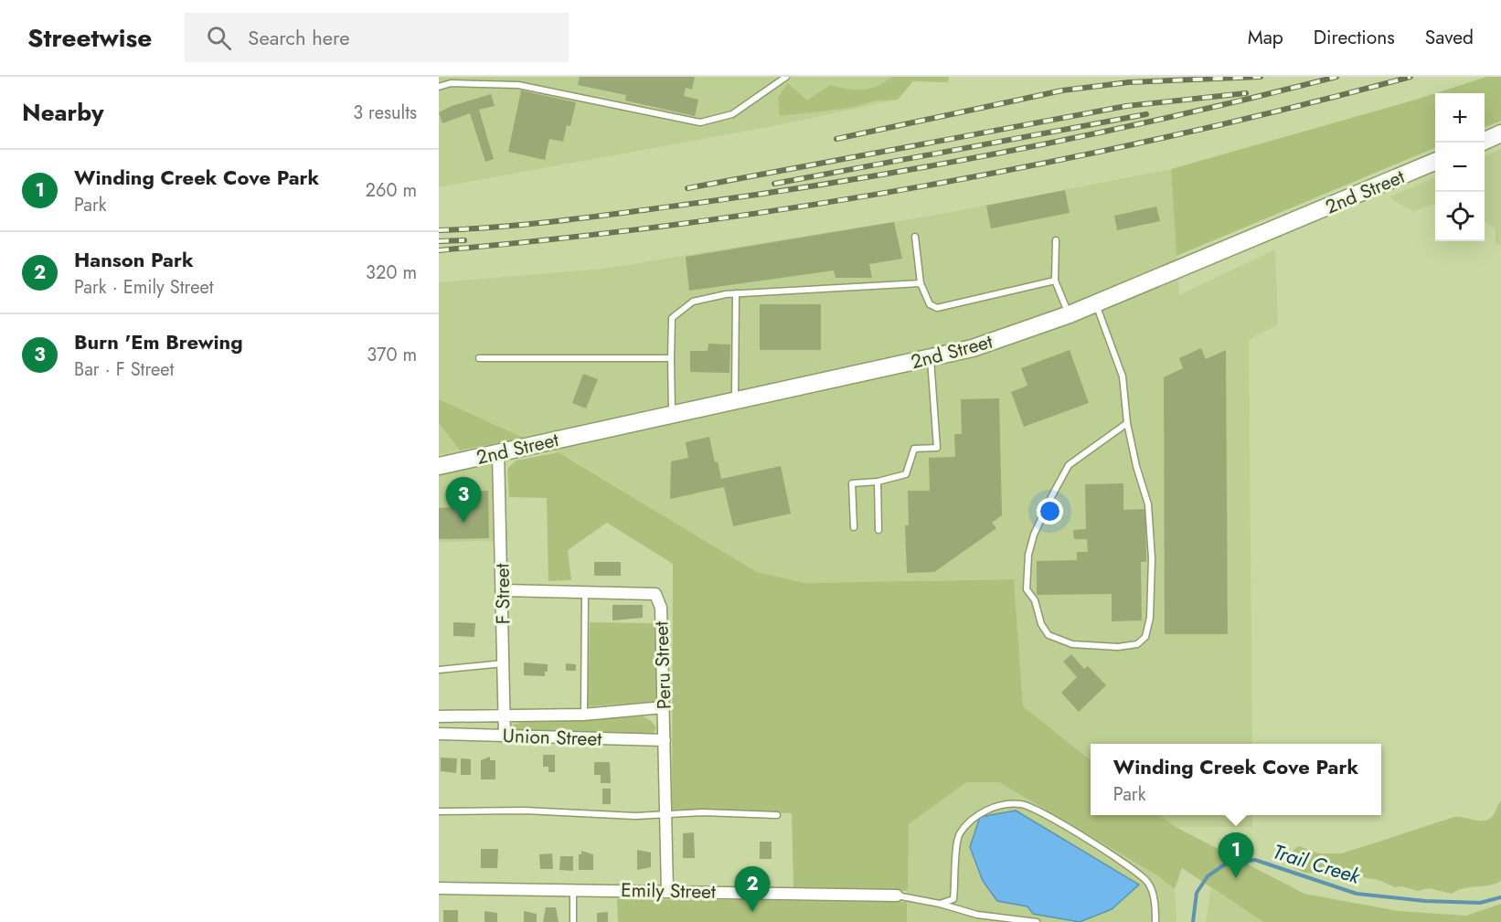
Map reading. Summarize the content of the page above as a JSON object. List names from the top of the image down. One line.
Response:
{"streets":{"main road":["2nd Street"],"street":["F Street","Peru Street","Union Street","Emily Street"]},"crossings":[["2nd Street","F Street"],["F Street","Peru Street"],["F Street","Union Street"],["Peru Street","Union Street"],["Peru Street","Emily Street"]],"water":["Trail Creek"],"page":{"header":"Streetwise","search":"Search here","nav":["Map","Directions","Saved"],"heading":["Nearby","3 results"],"map_buttons":["+","−"],"list":[{"mark":"1","name":"Winding Creek Cove Park","note":"Park","value":"260 m"},{"mark":"2","name":"Hanson Park","note":"Park · Emily Street","value":"320 m"},{"mark":"3","name":"Burn 'Em Brewing","note":"Bar · F Street","value":"370 m"}],"pins":["3","1","2"],"popup":["Winding Creek Cove Park","Park"]}}
